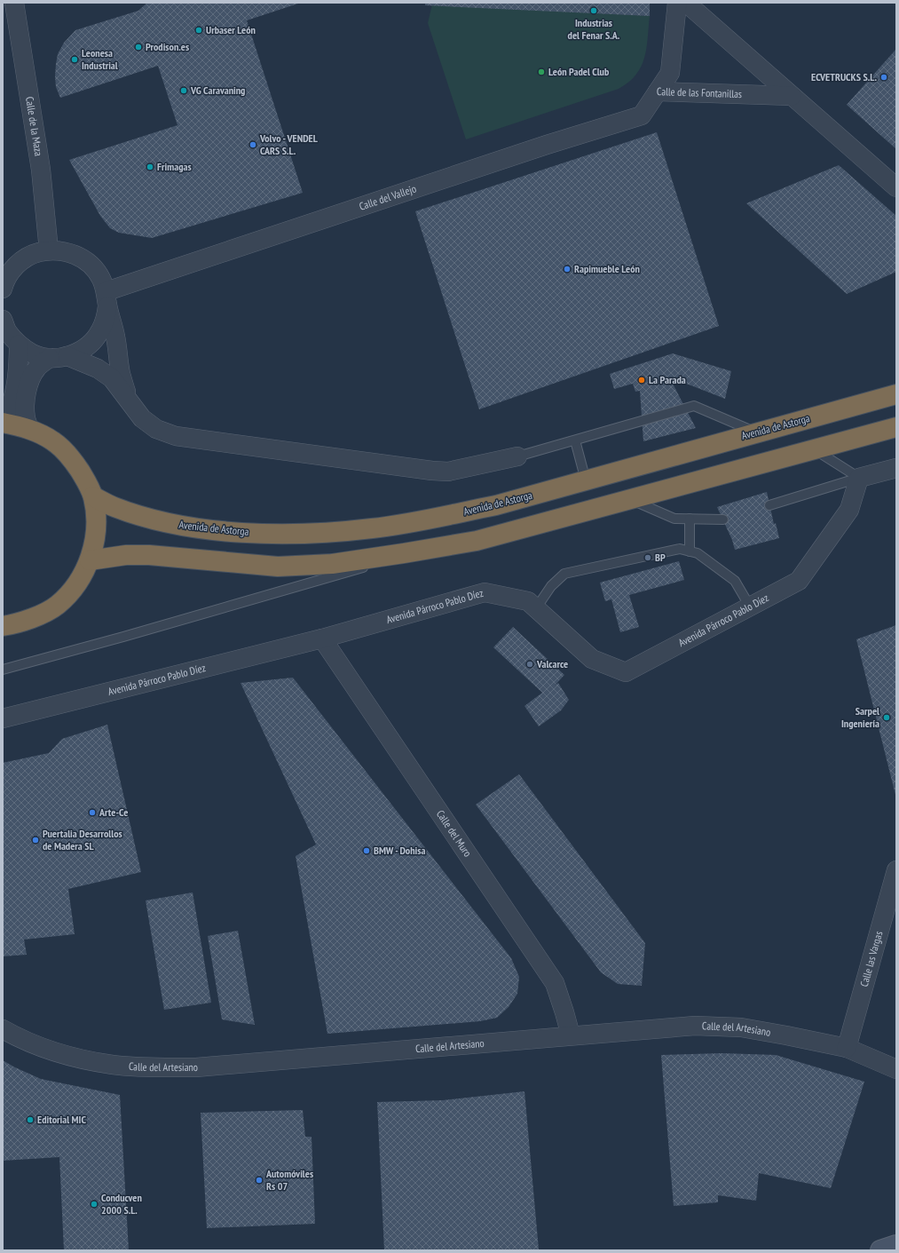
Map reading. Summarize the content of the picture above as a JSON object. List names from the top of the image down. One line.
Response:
{"streets":{"highway":["Avenida de Astorga"],"street":["Calle de las Fontanillas","Calle de la Maza","Calle del Vallejo","Avenida Párroco Pablo Díez","Calle del Muro","Calle las Vargas","Calle del Artesiano"]},"crossings":[["Calle de las Fontanillas","Calle del Vallejo"],["Avenida Párroco Pablo Díez","Calle del Muro"],["Calle del Muro","Calle del Artesiano"],["Calle las Vargas","Calle del Artesiano"]],"places":["Industrias del Fenar S.A.","Urbaser León","Prodison.es","Leonesa Industrial","León Padel Club","ECVETRUCKS S.L.","VG Caravaning","Volvo - VENDEL CARS S.L.","Frimagas","Rapimueble León","La Parada","BP","Valcarce","Sarpel Ingeniería","Arte-Ce","Puertalia Desarrollos de Madera SL","BMW - Dohisa","Editorial MIC","Automóviles Rs 07","Conducven 2000 S.L."]}
